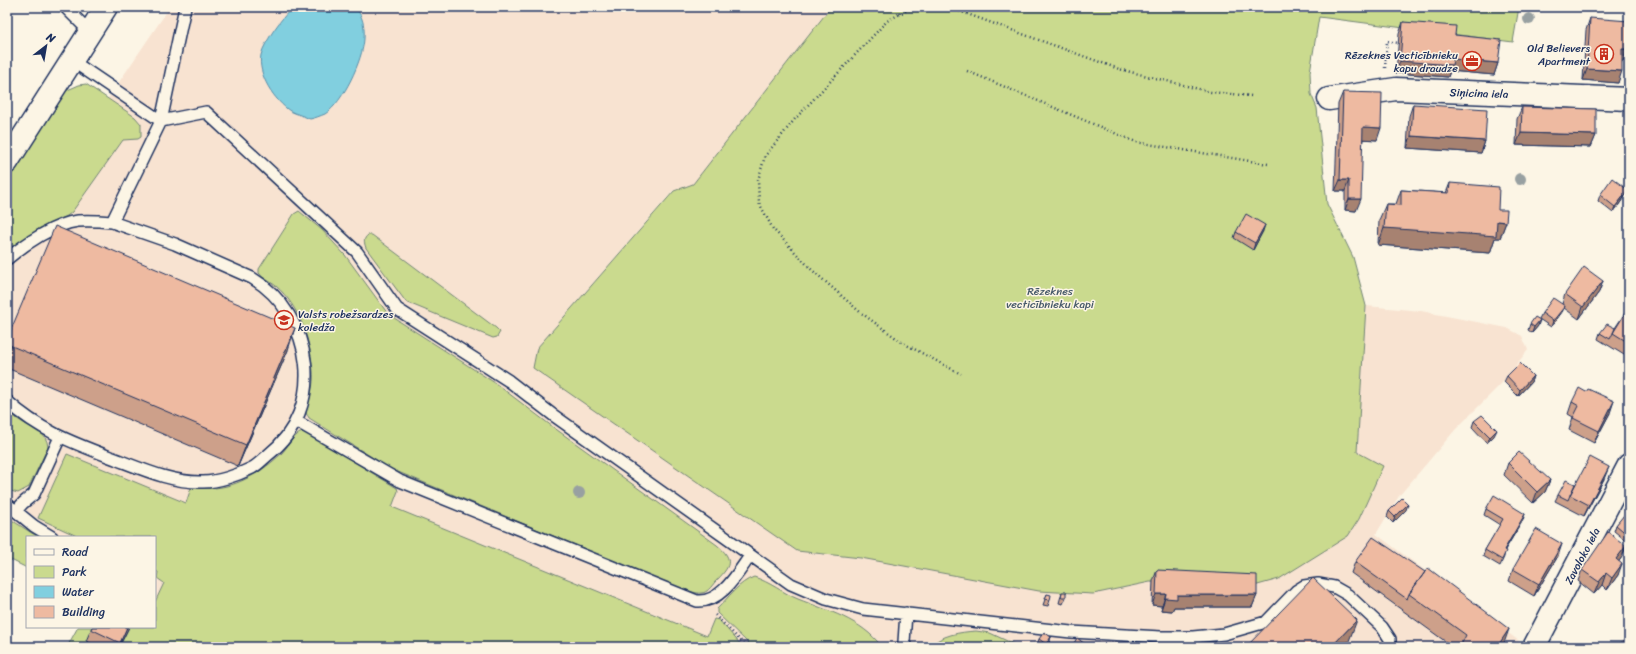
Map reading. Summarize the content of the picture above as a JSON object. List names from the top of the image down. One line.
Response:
{"streets":{"street":["Siņicina iela","Zavoloko iela"]},"parks":["Rēzeknes vecticībnieku kapi"],"places":{"building":["Old Believers Apartment"],"office":["Rēzeknes Vecticībnieku kapu draudze"],"school or university":["Valsts robežsardzes koledža"]},"legend":["Road","Park","Water","Building"],"north":"top right"}
